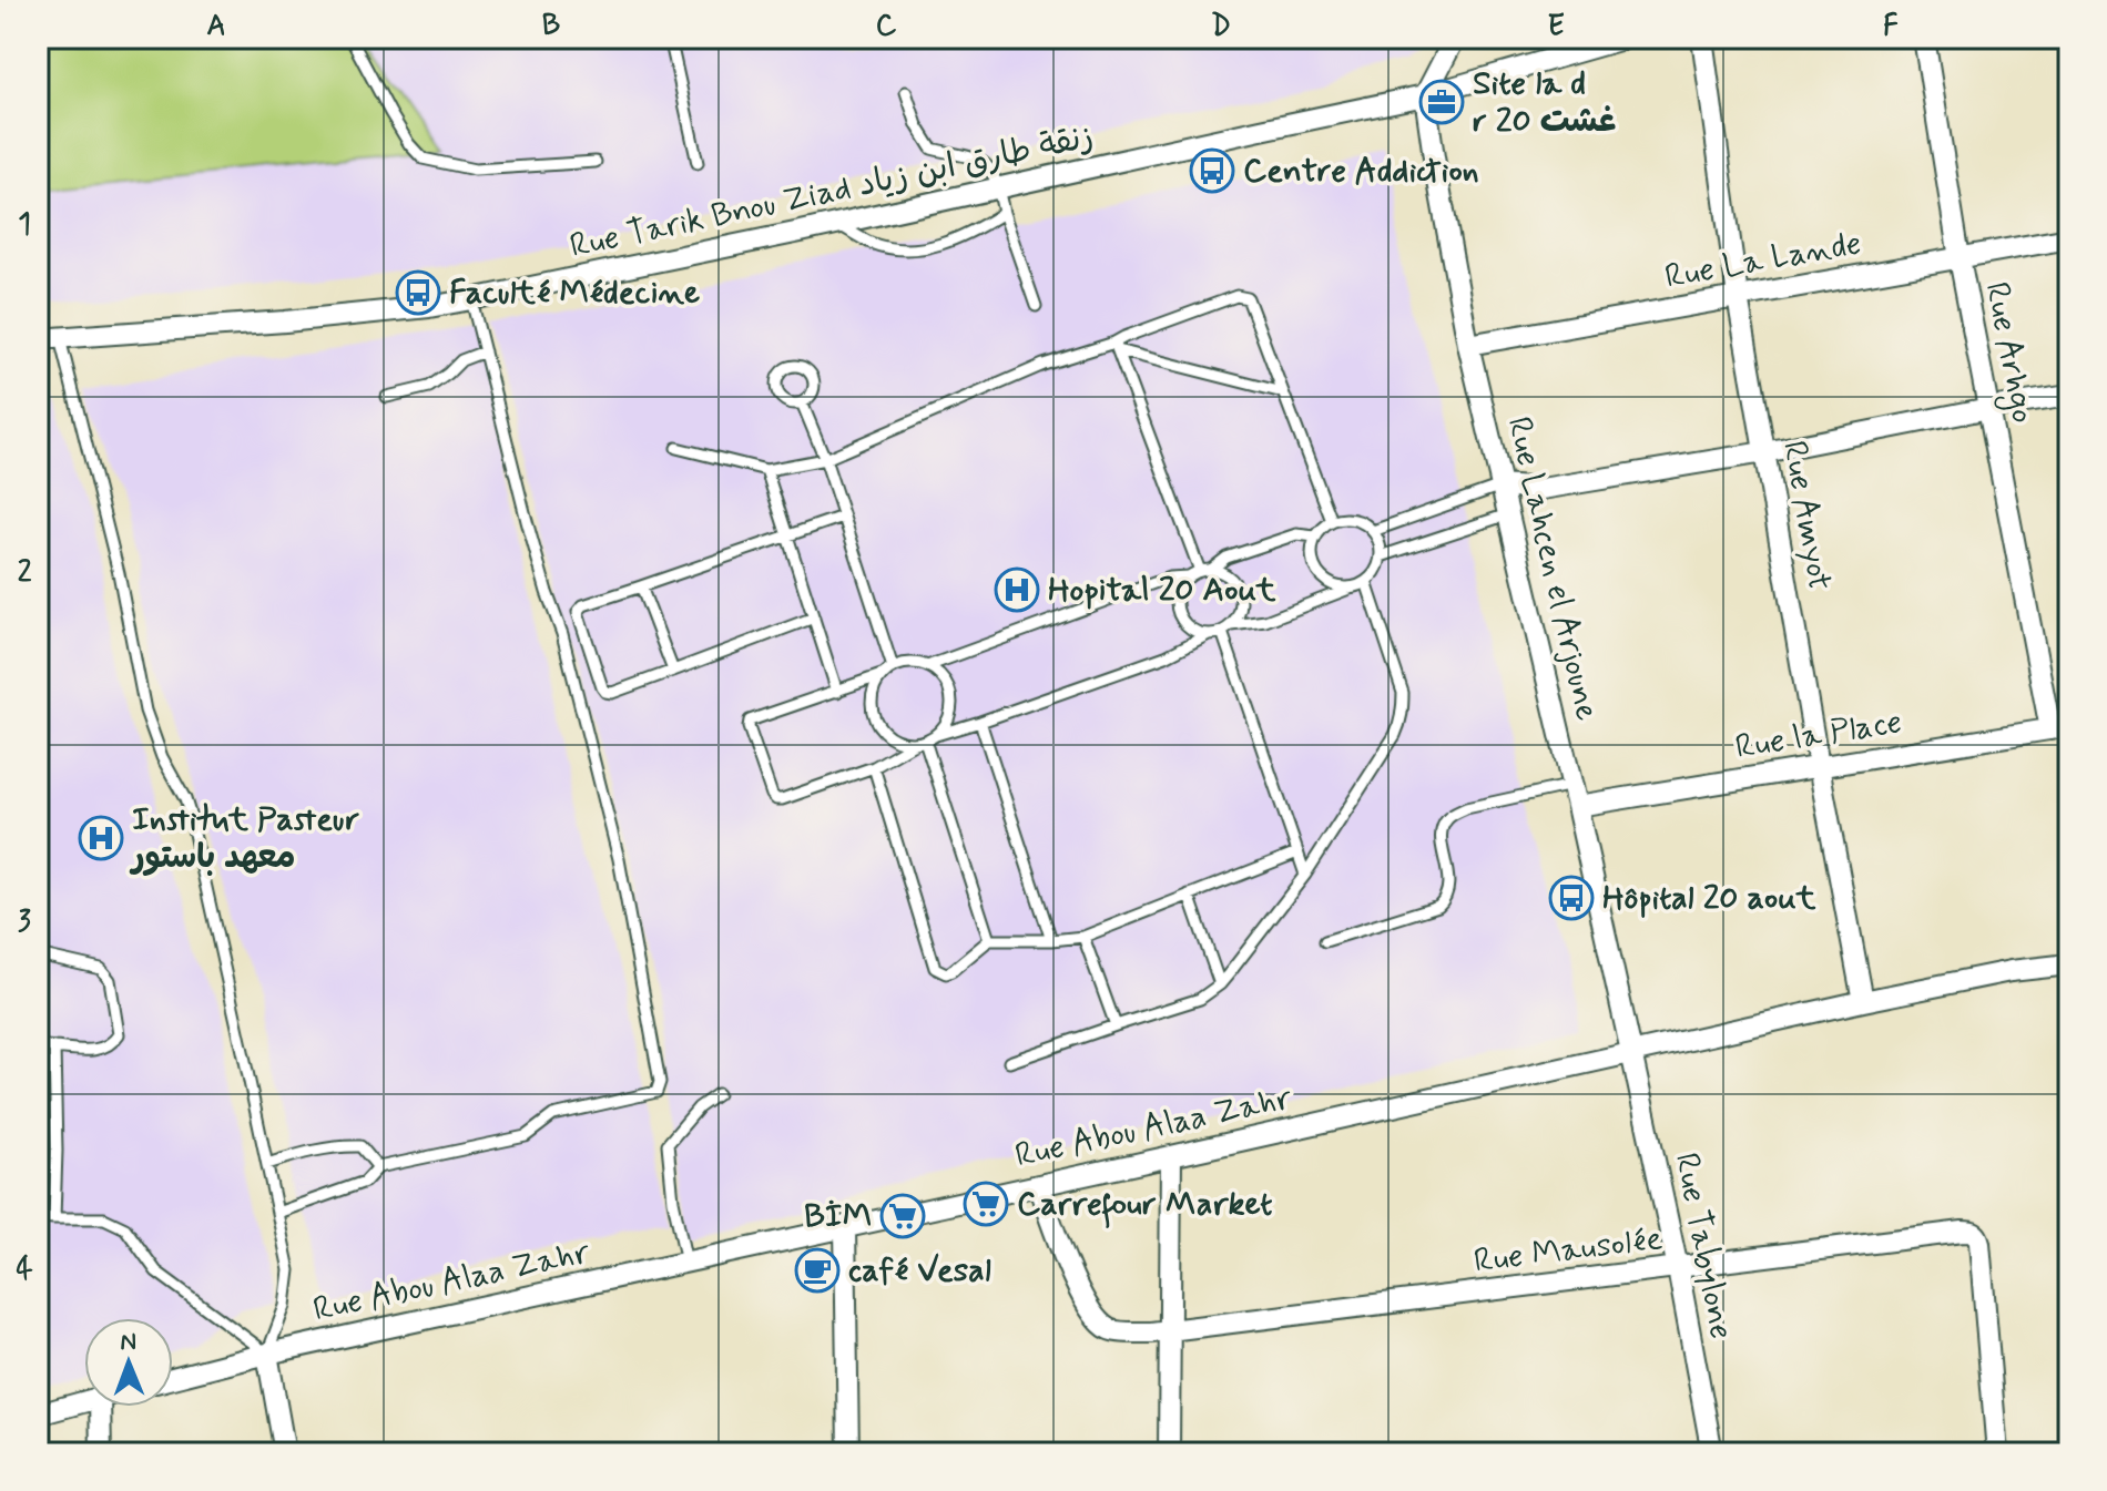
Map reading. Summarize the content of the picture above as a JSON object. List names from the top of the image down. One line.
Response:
{"streets":{"street":["Rue Tarik Bnou Ziad زنقة طارق ابن زياد","Rue La Lande","Rue Arhgo","Rue Amyot","Rue Lahcen el Arjoune","Rue la Place","Rue Abou Alaa Zahr","Rue Tabylone","Rue Mausolée"]},"crossings":[["Rue Tarik Bnou Ziad زنقة طارق ابن زياد","Rue Lahcen el Arjoune"],["Rue La Lande","Rue Arhgo"],["Rue La Lande","Rue Amyot"],["Rue La Lande","Rue Lahcen el Arjoune"],["Rue Arhgo","Rue la Place"],["Rue Amyot","Rue la Place"],["Rue Amyot","Rue Abou Alaa Zahr"],["Rue Lahcen el Arjoune","Rue la Place"],["Rue Lahcen el Arjoune","Rue Abou Alaa Zahr"],["Rue Lahcen el Arjoune","Rue Tabylone"],["Rue Abou Alaa Zahr","Rue Tabylone"],["Rue Abou Alaa Zahr","Rue Mausolée"],["Rue Tabylone","Rue Mausolée"]],"places":{"office":["Site la d r 20 غشت"],"bus stop":["Centre Addiction","Faculté Médecine","Hôpital 20 aout"],"hospital":["Hopital 20 Aout","Institut Pasteur معهد باستور"],"supermarket":["Carrefour Market","BİM"],"cafe":["café Vesal"]},"north":"top","grid":{"columns":["A","B","C","D","E","F"],"rows":["1","2","3","4"]}}
